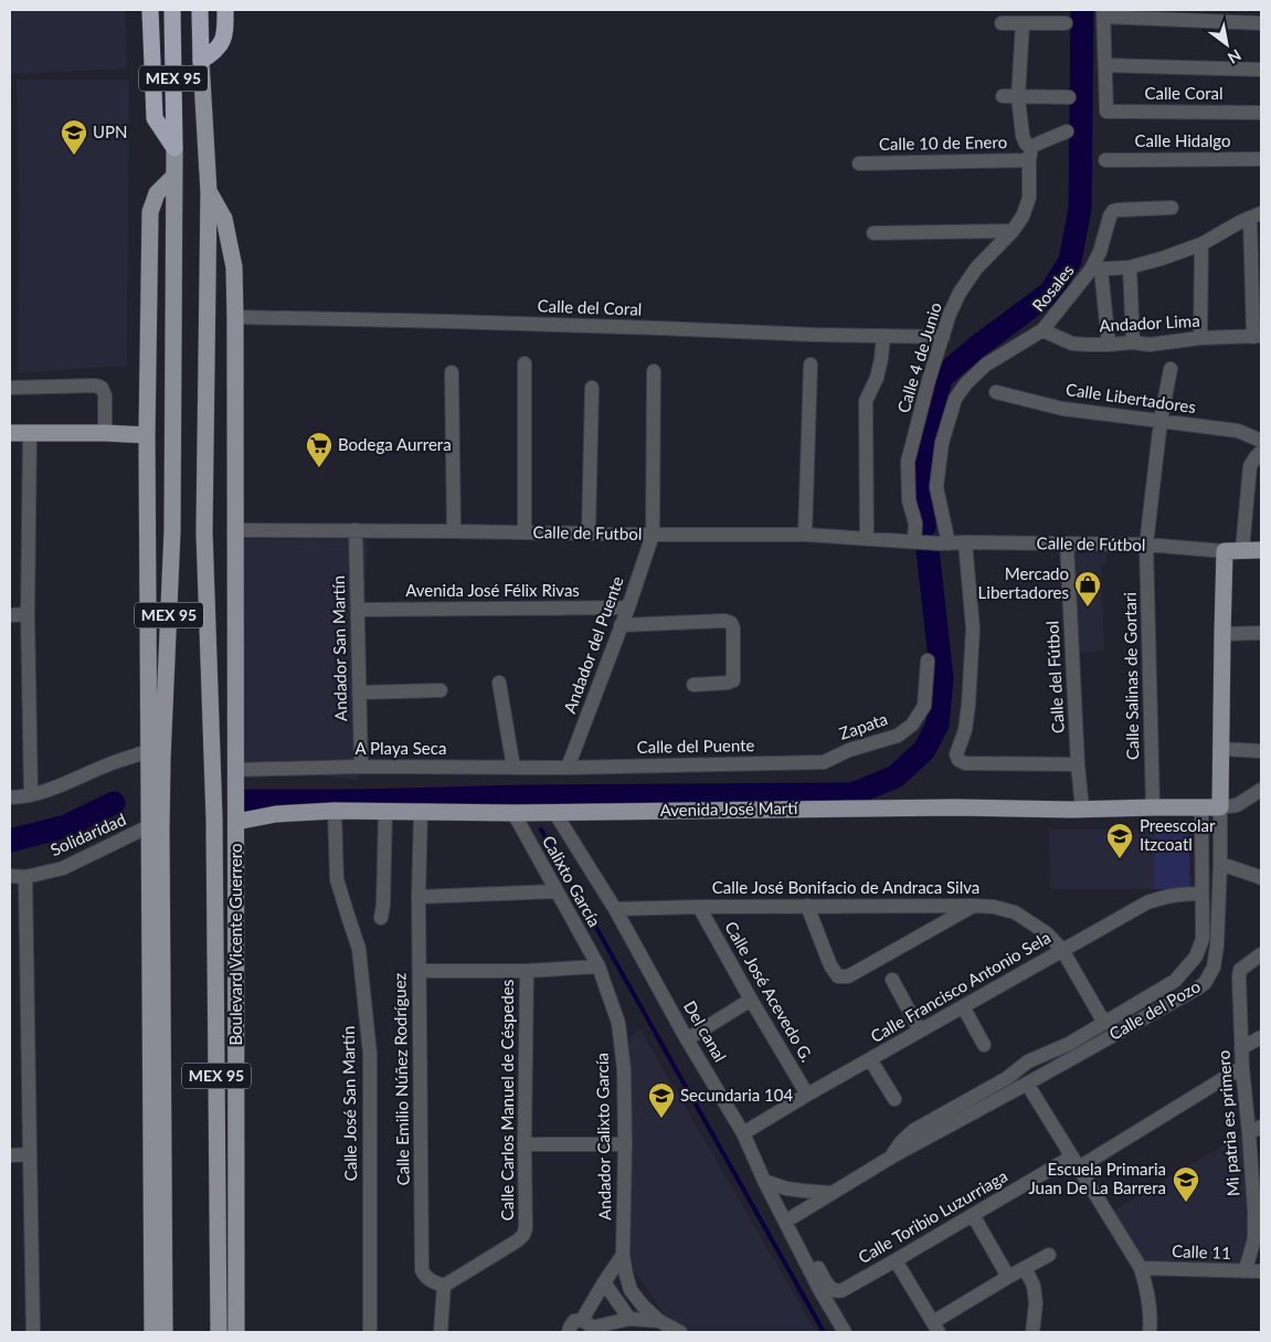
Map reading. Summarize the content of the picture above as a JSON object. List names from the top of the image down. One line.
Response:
{"streets":{"highway":["MEX 95"],"main road":["Calle de Fútbol","Avenida José Martí","Boulevard Vicente Guerrero","Calle del Pozo"],"street":["Calle Coral","Calle Hidalgo","Calle 10 de Enero","Rosales","Calle del Coral","Andador Lima","Calle 4 de Junio","Calle Libertadores","Calle de Futbol","Avenida José Félix Rivas","Andador del Puente","Andador San Martín","Calle Salinas de Gortari","Calle del Fútbol","Zapata","Calle del Puente","A Playa Seca","Solidaridad","Calixto García","Calle José Bonifacio de Andraca Silva","Calle Francisco Antonio Sela","Calle José Acevedo G.","Del canal","Calle Emilio Núñez Rodríguez","Calle Carlos Manuel de Céspedes","Calle José San Martín","Mi patria es primero","Andador Calixto García","Calle Toribio Luzurriaga","Calle 11"]},"crossings":[["MEX 95","Boulevard Vicente Guerrero"],["Calle 10 de Enero","Calle 4 de Junio"],["Rosales","Andador Lima"],["Calle del Coral","Calle 4 de Junio"],["Calle del Coral","Boulevard Vicente Guerrero"],["Calle 4 de Junio","Calle de Futbol"],["Calle Libertadores","Calle Salinas de Gortari"],["Calle de Futbol","Calle de Fútbol"],["Calle de Futbol","Andador del Puente"],["Calle de Futbol","Andador San Martín"],["Calle de Futbol","Boulevard Vicente Guerrero"],["Calle de Fútbol","Calle Salinas de Gortari"],["Calle de Fútbol","Calle del Fútbol"],["Calle de Fútbol","Calle del Pozo"],["Avenida José Félix Rivas","Andador del Puente"],["Avenida José Félix Rivas","Andador San Martín"],["Andador del Puente","Calle del Puente"],["Andador del Puente","A Playa Seca"],["Andador San Martín","A Playa Seca"],["Calle Salinas de Gortari","Avenida José Martí"],["Calle del Fútbol","Avenida José Martí"],["Zapata","Calle del Puente"],["Calle del Puente","A Playa Seca"],["A Playa Seca","Boulevard Vicente Guerrero"],["Avenida José Martí","Calixto García"],["Avenida José Martí","Boulevard Vicente Guerrero"],["Avenida José Martí","Calle del Pozo"],["Avenida José Martí","Del canal"],["Avenida José Martí","Calle Emilio Núñez Rodríguez"],["Avenida José Martí","Calle José San Martín"],["Calixto García","Andador Calixto García"],["Calle José Bonifacio de Andraca Silva","Calle Francisco Antonio Sela"],["Calle José Bonifacio de Andraca Silva","Calle José Acevedo G."],["Calle José Bonifacio de Andraca Silva","Del canal"],["Calle Francisco Antonio Sela","Calle José Acevedo G."],["Calle Francisco Antonio Sela","Del canal"],["Calle del Pozo","Del canal"],["Calle Emilio Núñez Rodríguez","Calle Carlos Manuel de Céspedes"],["Mi patria es primero","Calle Toribio Luzurriaga"],["Mi patria es primero","Calle 11"]],"places":{"school or university":["UPN","Preescolar Itzcoatl","Secundaria 104","Escuela Primaria Juan De La Barrera"],"supermarket":["Bodega Aurrera"],"shop":["Mercado Libertadores"]},"north":"bottom right"}
